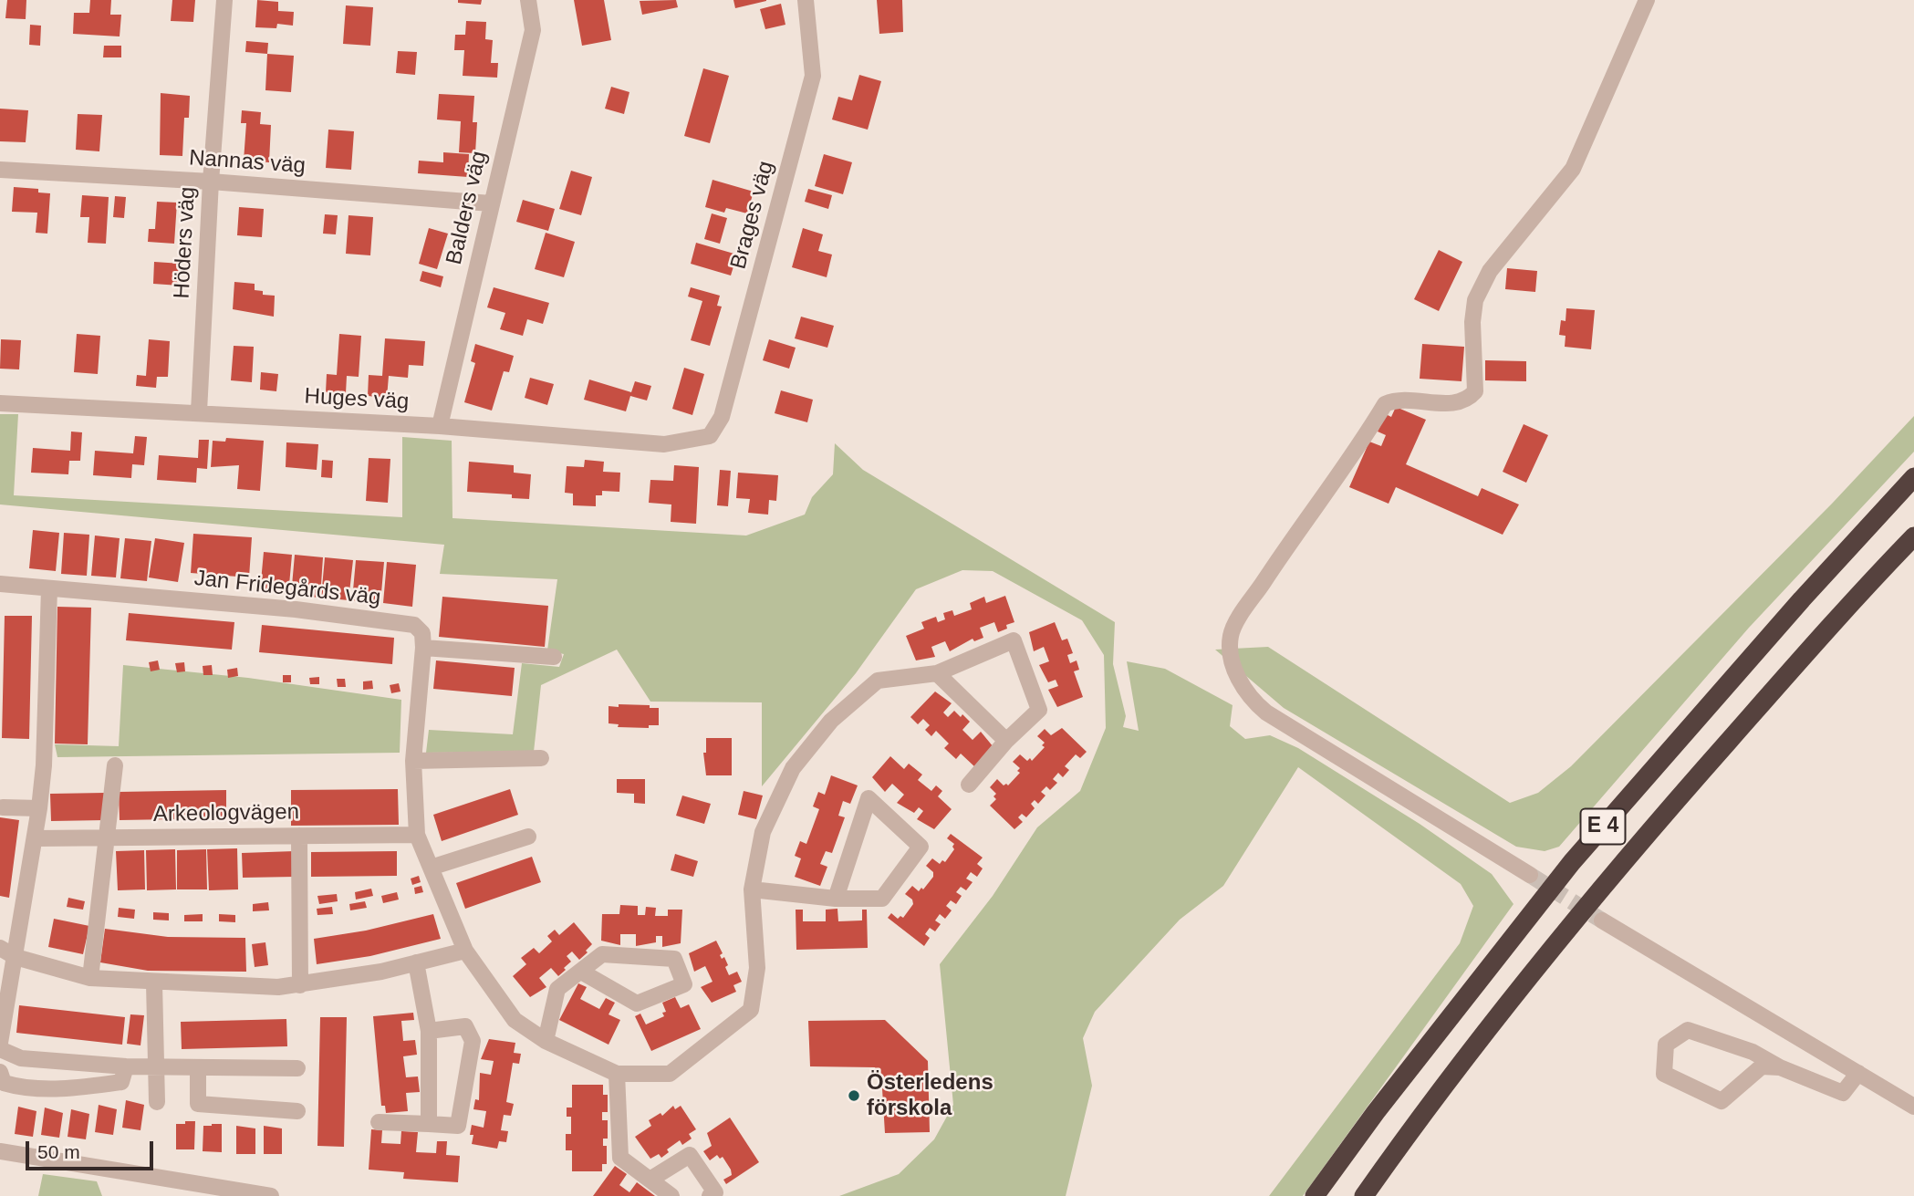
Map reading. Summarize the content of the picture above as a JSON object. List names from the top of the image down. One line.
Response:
{"streets":{"highway":["E 4"],"street":["Nannas väg","Balders väg","Brages väg","Höders väg","Huges väg","Jan Fridegårds väg","Arkeologvägen"]},"crossings":[["Nannas väg","Balders väg"],["Nannas väg","Höders väg"],["Balders väg","Huges väg"],["Brages väg","Huges väg"],["Höders väg","Huges väg"]],"places":["Österledens förskola"],"scale_bar":"50 m"}
